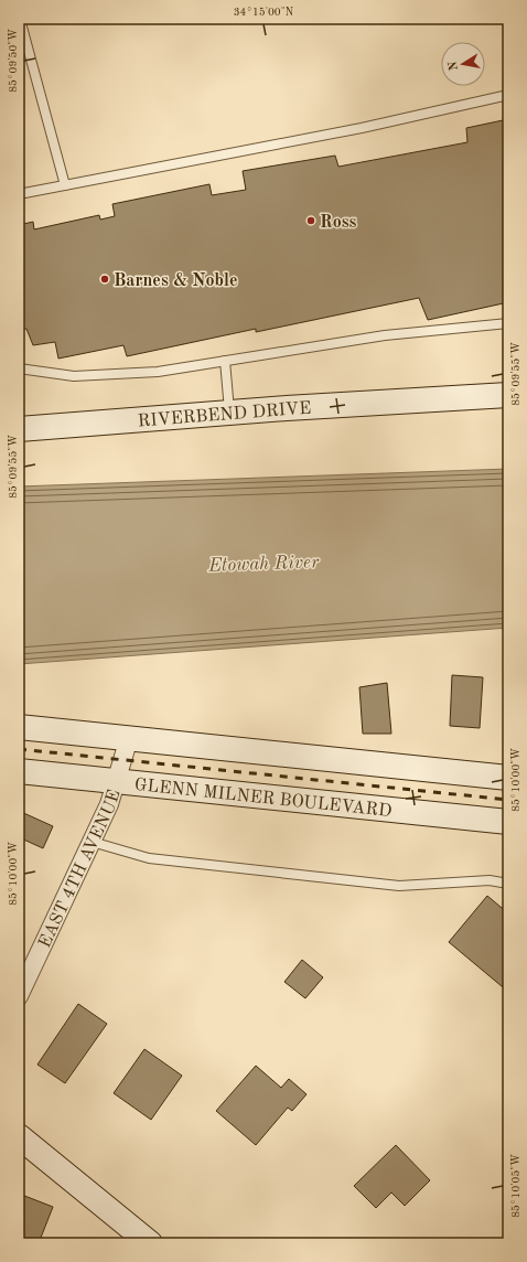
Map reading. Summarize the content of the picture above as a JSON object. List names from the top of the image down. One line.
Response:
{"streets":{"street":["RIVERBEND DRIVE","GLENN MILNER BOULEVARD","EAST 4TH AVENUE"]},"crossings":[["GLENN MILNER BOULEVARD","EAST 4TH AVENUE"]],"water":["Etowah River"],"places":["Ross","Barnes & Noble"],"north":"left","coordinates":["34°15'00\"N","85°09'50\"W","85°09'55\"W","85°10'00\"W","85°10'05\"W"]}
